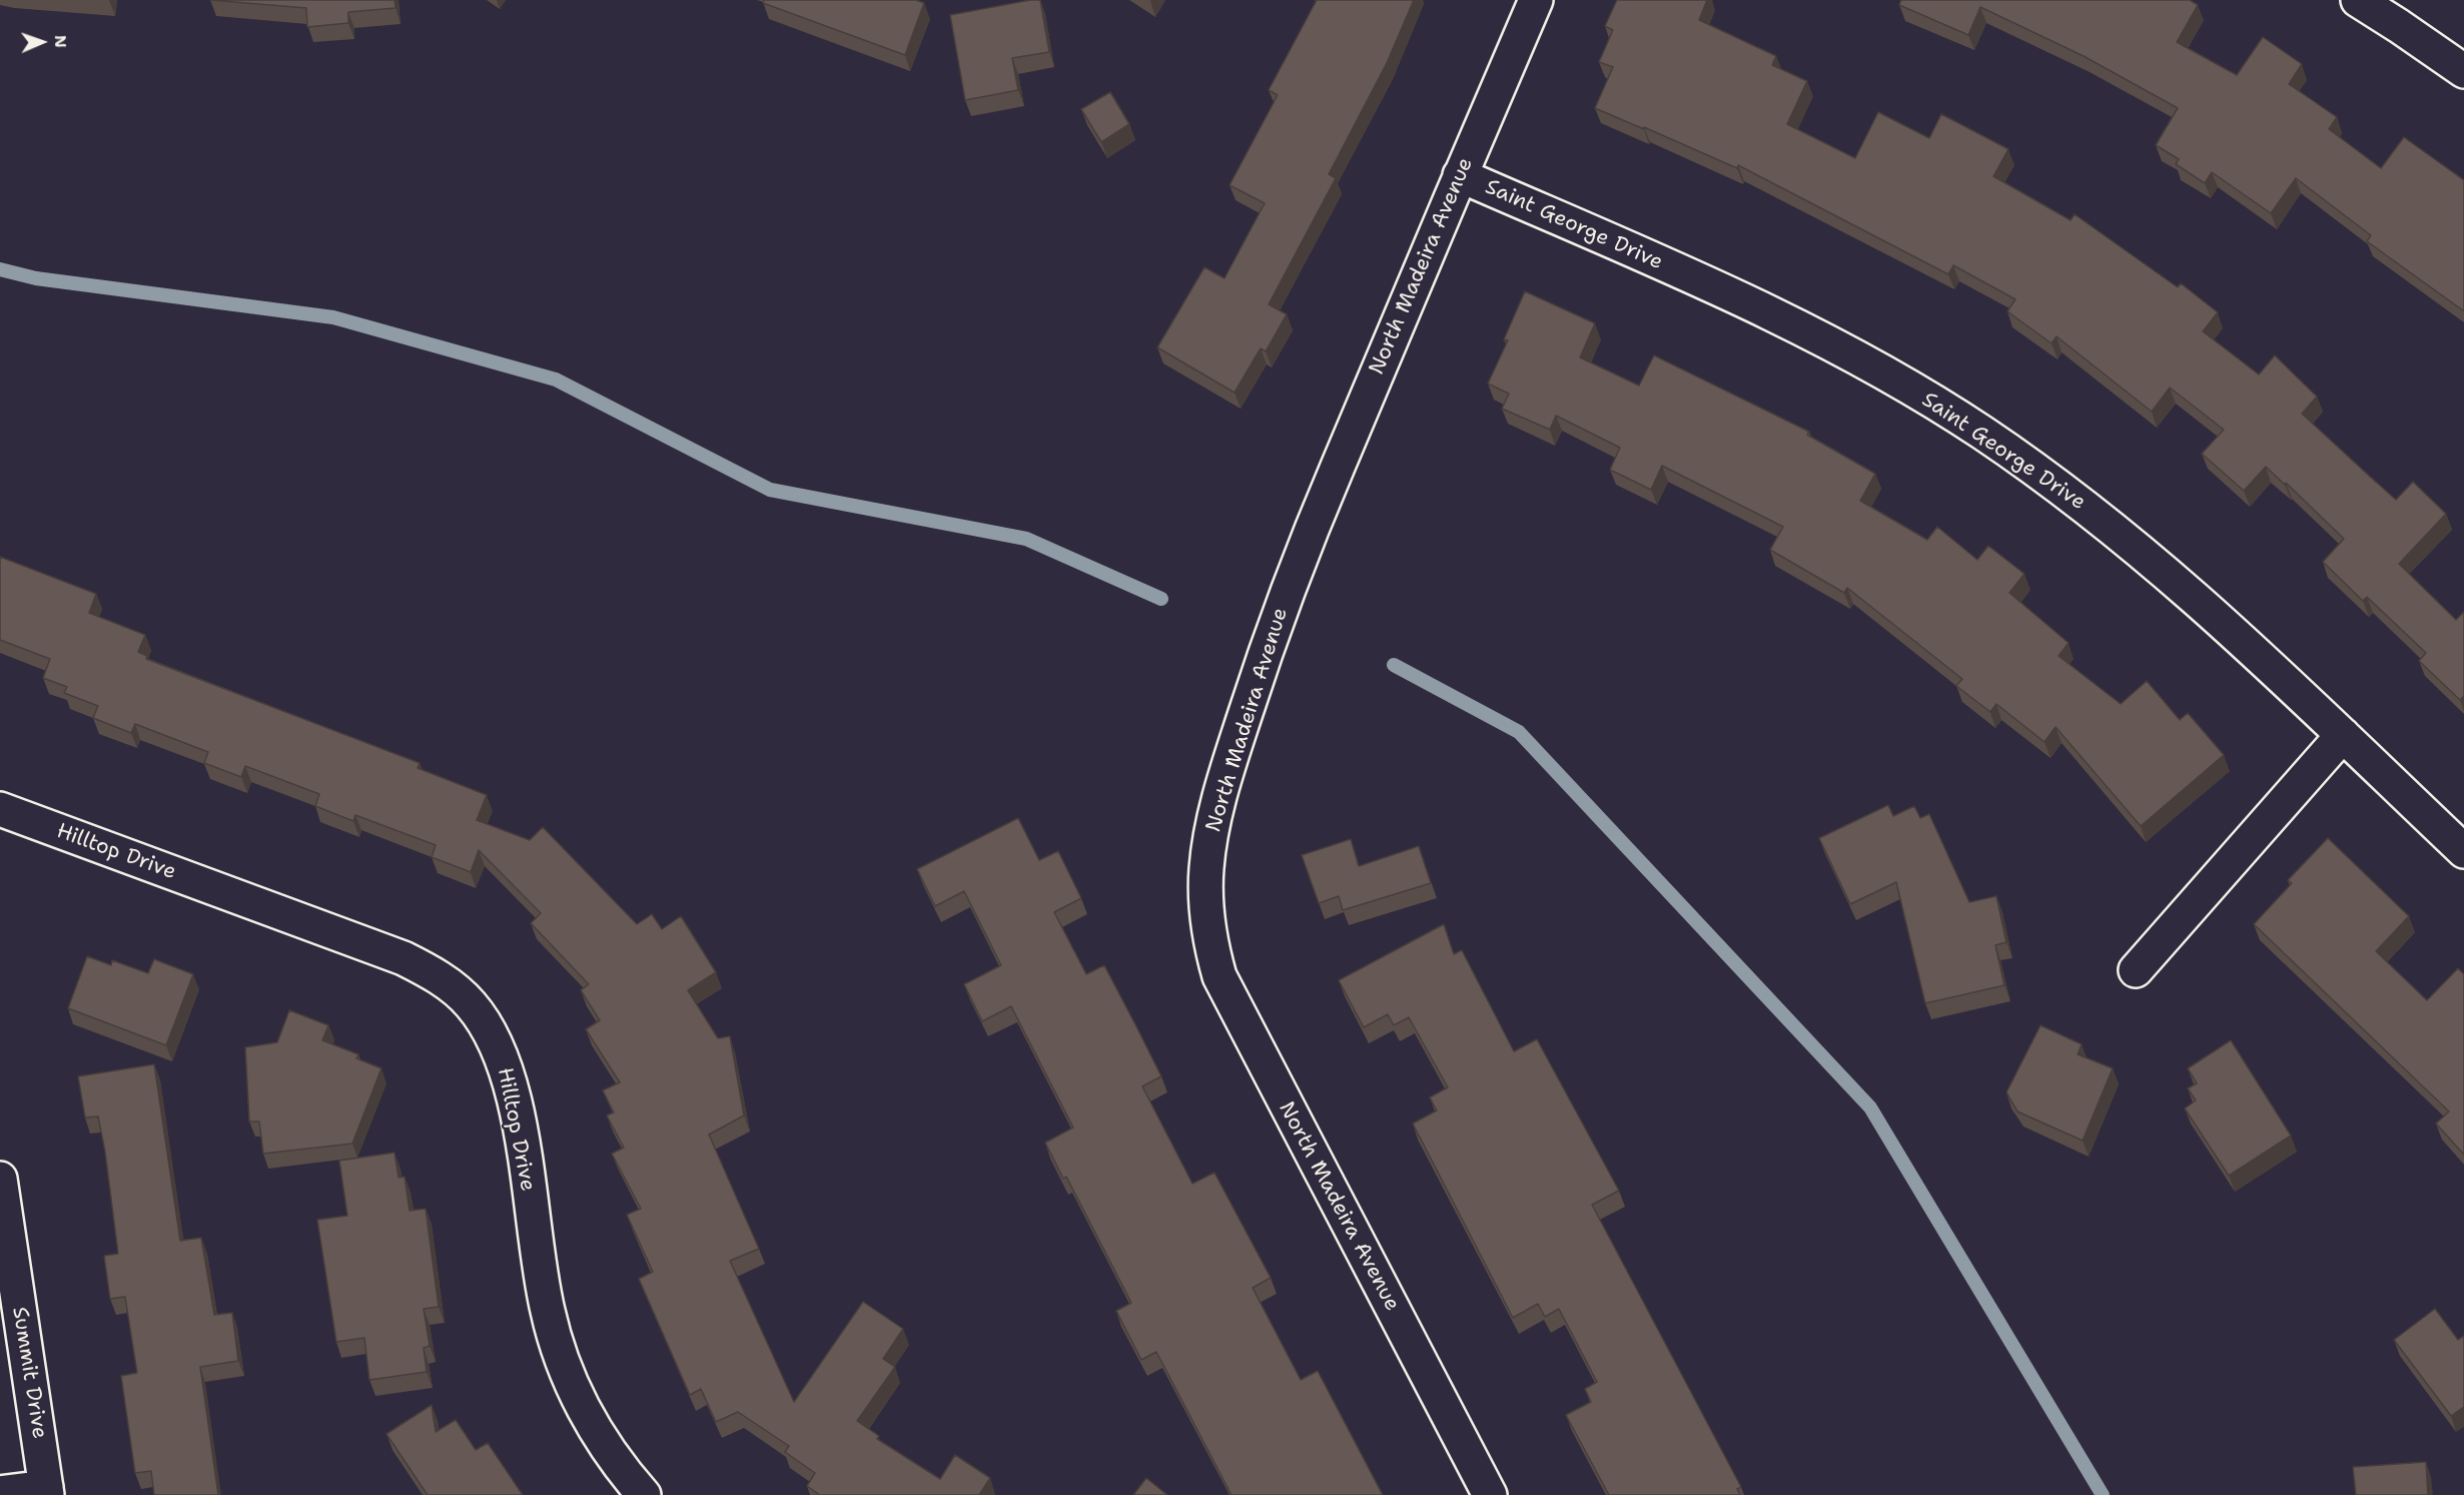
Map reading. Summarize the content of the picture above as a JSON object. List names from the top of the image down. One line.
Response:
{"streets":{"street":["Saint George Drive","North Madeira Avenue","Hilltop Drive","Summit Drive"]},"crossings":[["Saint George Drive","North Madeira Avenue"]],"north":"right"}
